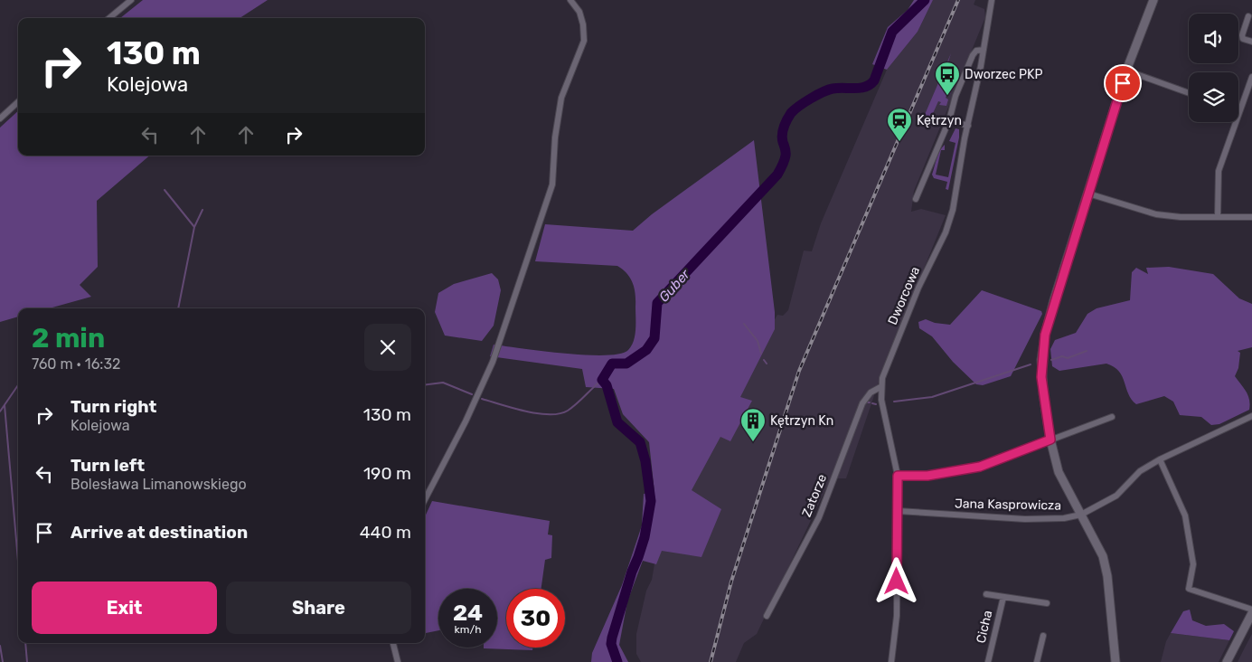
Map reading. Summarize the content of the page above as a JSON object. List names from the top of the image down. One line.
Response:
{"streets":{"street":["Dworcowa","Zatorze","Jana Kasprowicza","Cicha"]},"crossings":[["Dworcowa","Zatorze"],["Dworcowa","Jana Kasprowicza"]],"water":["Guber"],"places":{"bus stop":["Dworzec PKP"],"station":["Kętrzyn"],"building":["Kętrzyn Kn"]},"page":{"turn":["130 m","Kolejowa"],"heading":["2 min","760 m · 16:32"],"list":[{"name":"Turn right","note":"Kolejowa","value":"130 m"},{"name":"Turn left","note":"Bolesława Limanowskiego","value":"190 m"},{"name":"Arrive at destination","value":"440 m"}],"buttons":["Exit","Share"],"speed":"24 km/h","limit":"30"}}
